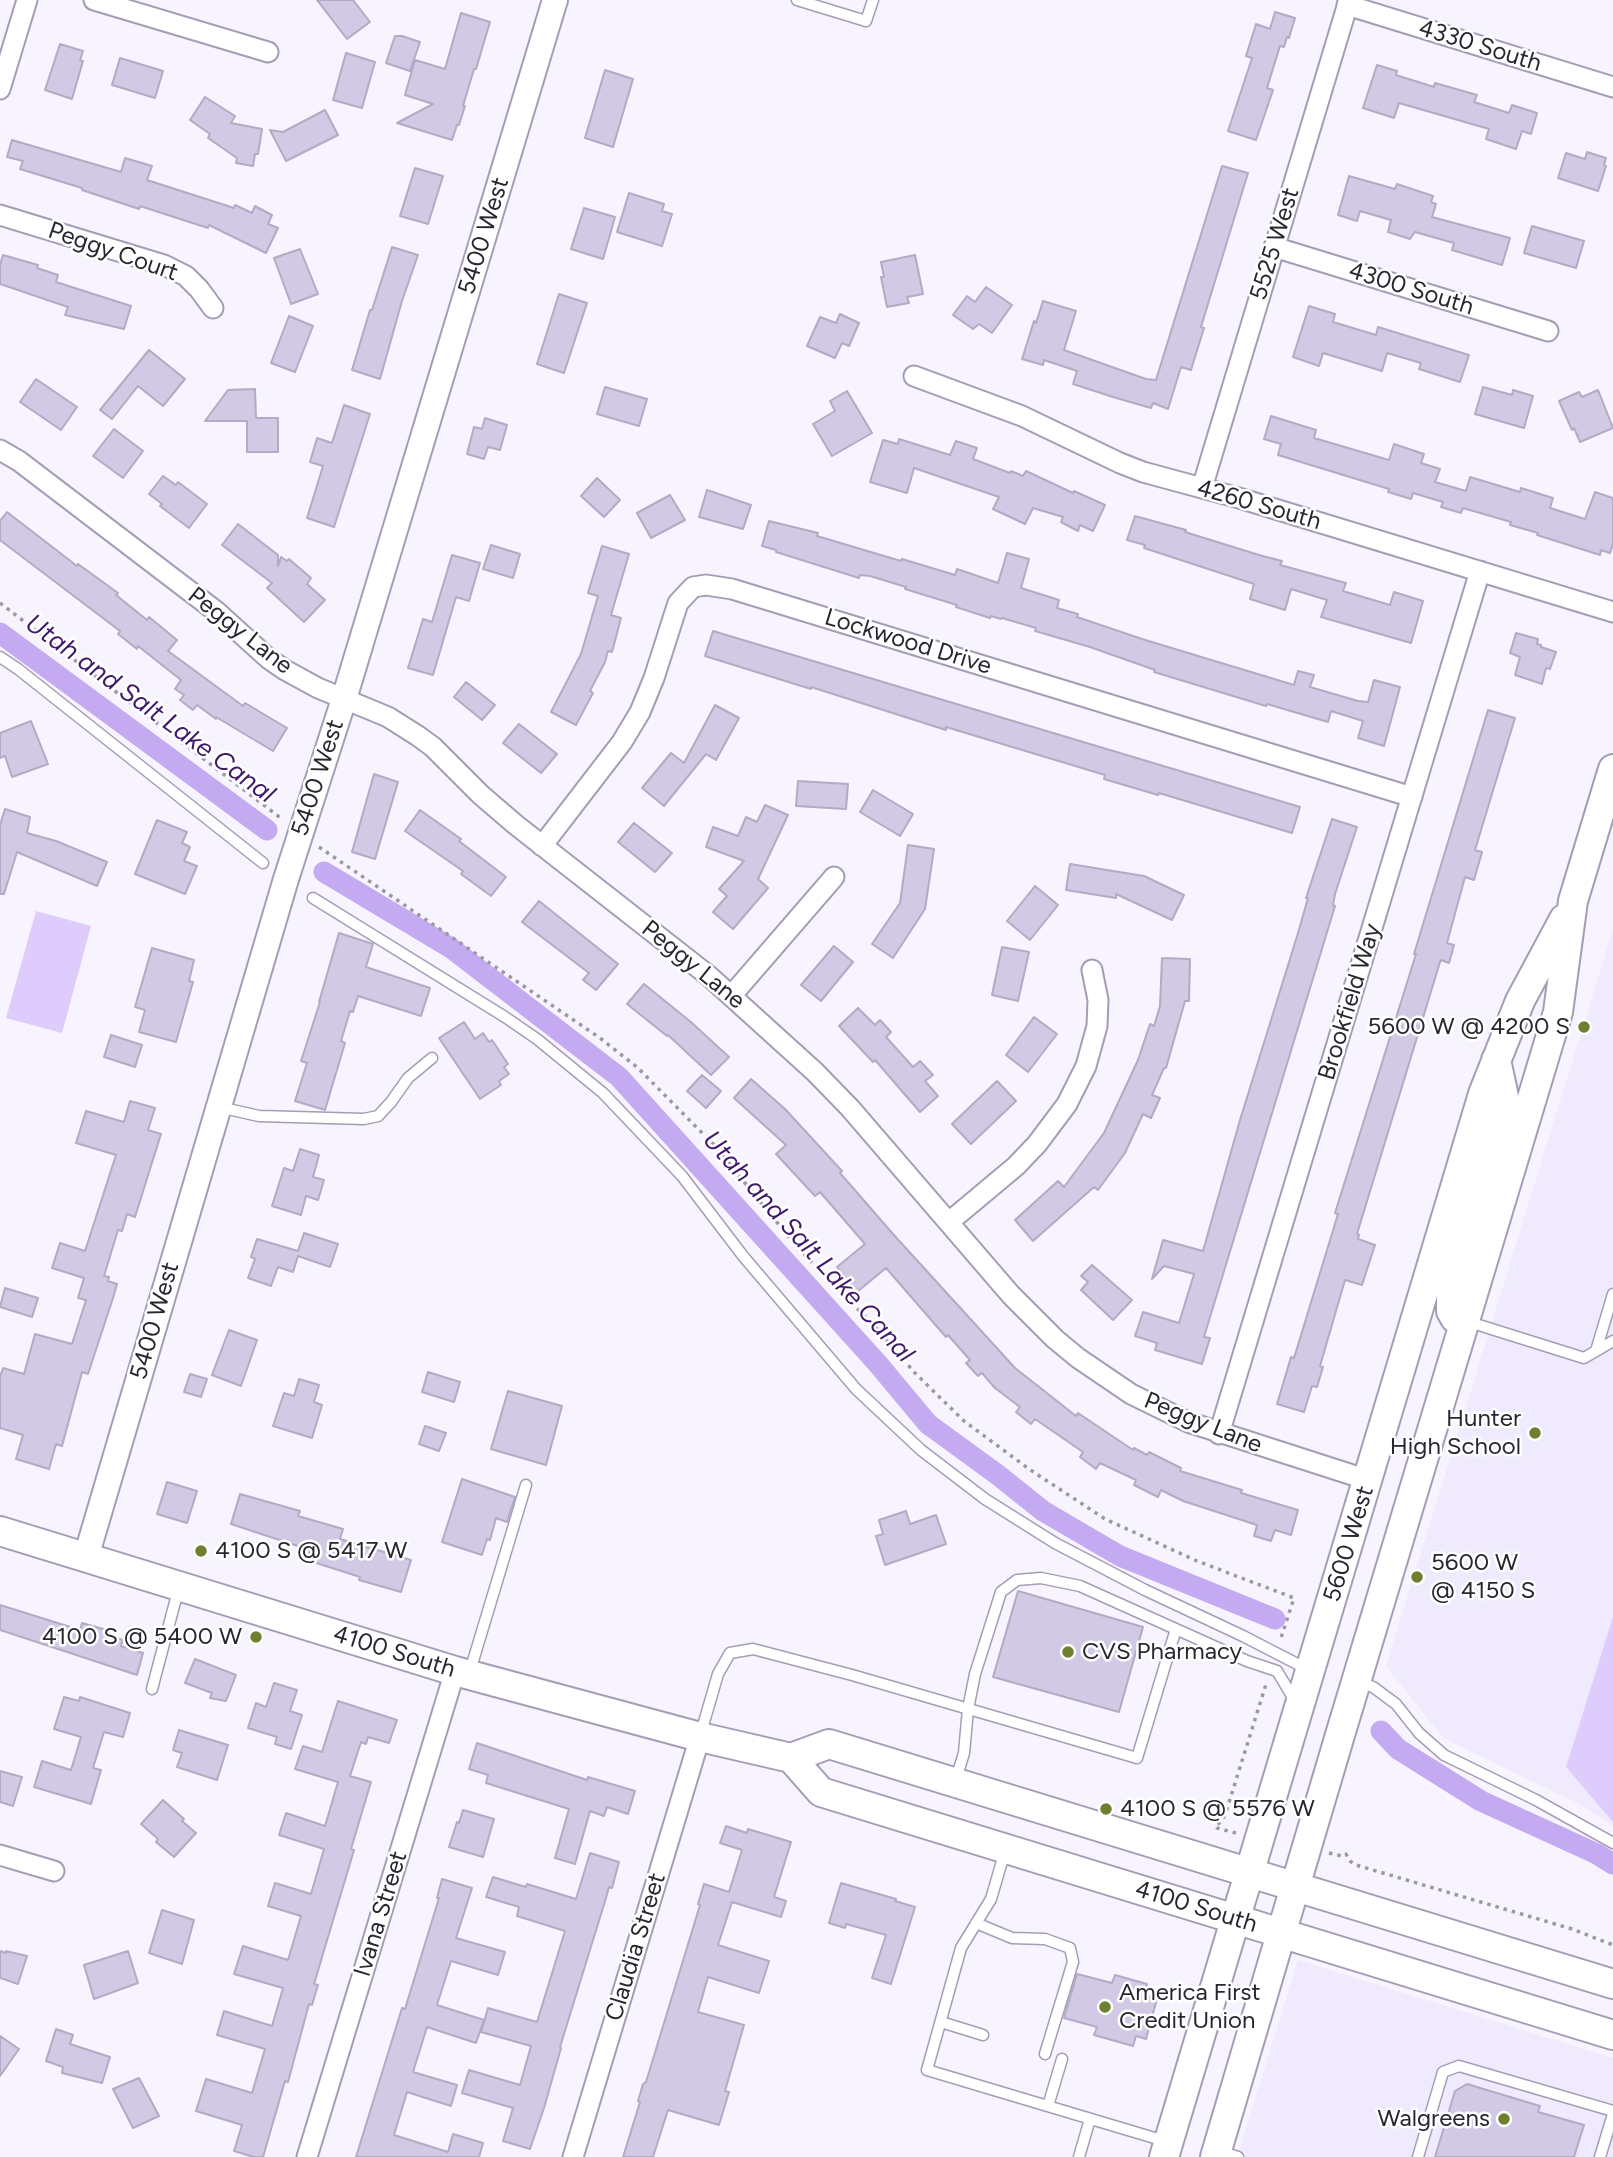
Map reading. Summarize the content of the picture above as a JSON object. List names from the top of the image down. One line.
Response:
{"streets":{"main road":["5600 West","4100 South"],"street":["4330 South","5400 West","5525 West","Peggy Court","4300 South","4260 South","Peggy Lane","Lockwood Drive","Brookfield Way","Ivana Street","Claudia Street"]},"crossings":[["4330 South","5525 West"],["5400 West","Peggy Lane"],["5400 West","4100 South"],["5525 West","4300 South"],["5525 West","4260 South"],["4260 South","Brookfield Way"],["Peggy Lane","Lockwood Drive"],["Peggy Lane","Brookfield Way"],["Peggy Lane","5600 West"],["Lockwood Drive","Brookfield Way"],["5600 West","4100 South"],["4100 South","Ivana Street"],["4100 South","Claudia Street"]],"water":["Utah and Salt Lake Canal"],"places":["5600 W @ 4200 S","Hunter High School","4100 S @ 5417 W","5600 W @ 4150 S","4100 S @ 5400 W","CVS Pharmacy","4100 S @ 5576 W","America First Credit Union","Walgreens"]}
